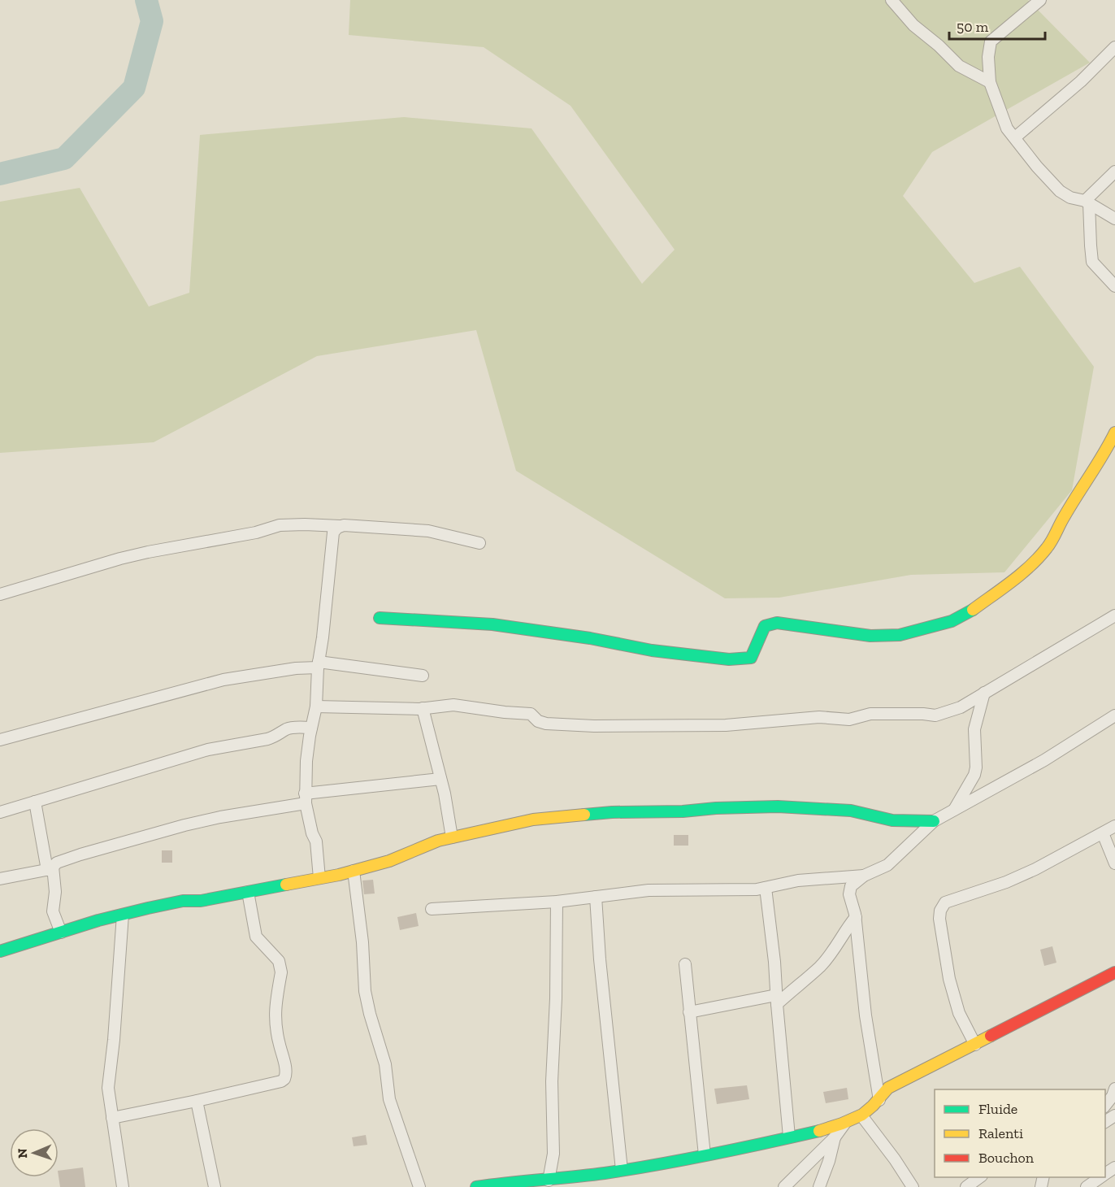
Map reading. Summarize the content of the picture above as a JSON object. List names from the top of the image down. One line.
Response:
{"legend":["Fluide","Ralenti","Bouchon"],"scale_bar":"50 m","north":"left"}
